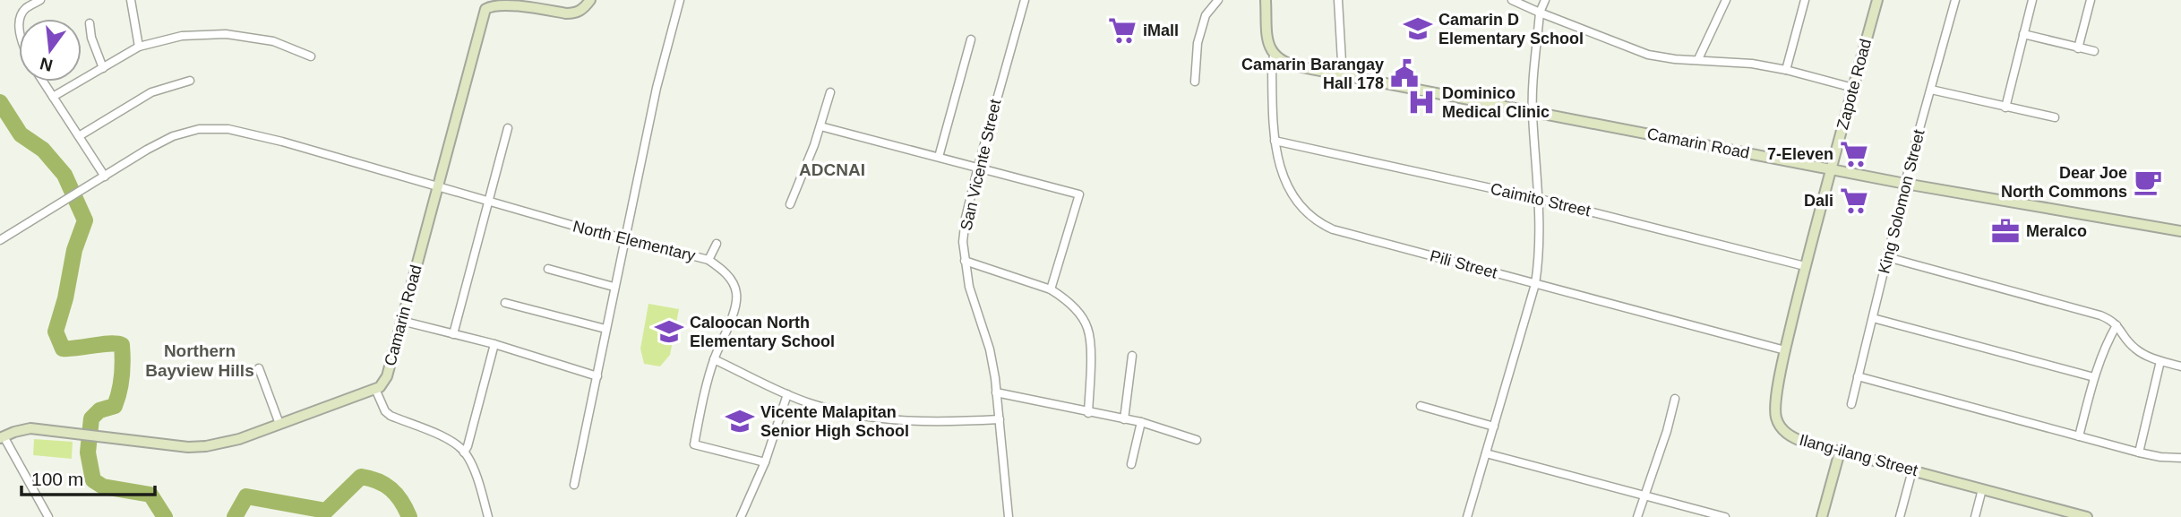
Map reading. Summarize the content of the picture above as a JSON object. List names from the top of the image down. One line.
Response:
{"streets":{"main road":["Zapote Road","Camarin Road","Ilang-ilang Street"],"street":["San Vicente Street","Caimito Street","King Solomon Street","North Elementary","Pili Street"]},"crossings":[["Zapote Road","Camarin Road"],["Zapote Road","Ilang-ilang Street"],["Camarin Road","King Solomon Street"],["Camarin Road","North Elementary"],["Camarin Road","Pili Street"],["Camarin Road","Ilang-ilang Street"],["Caimito Street","Pili Street"],["Caimito Street","Ilang-ilang Street"],["Pili Street","Ilang-ilang Street"]],"districts":["ADCNAI","Northern Bayview Hills"],"places":{"school or university":["Camarin D Elementary School","Caloocan North Elementary School","Vicente Malapitan Senior High School"],"supermarket":["iMall","7-Eleven","Dali"],"public building":["Camarin Barangay Hall 178"],"hospital":["Dominico Medical Clinic"],"cafe":["Dear Joe North Commons"],"office":["Meralco"]},"scale_bar":"100 m","north":"bottom"}
